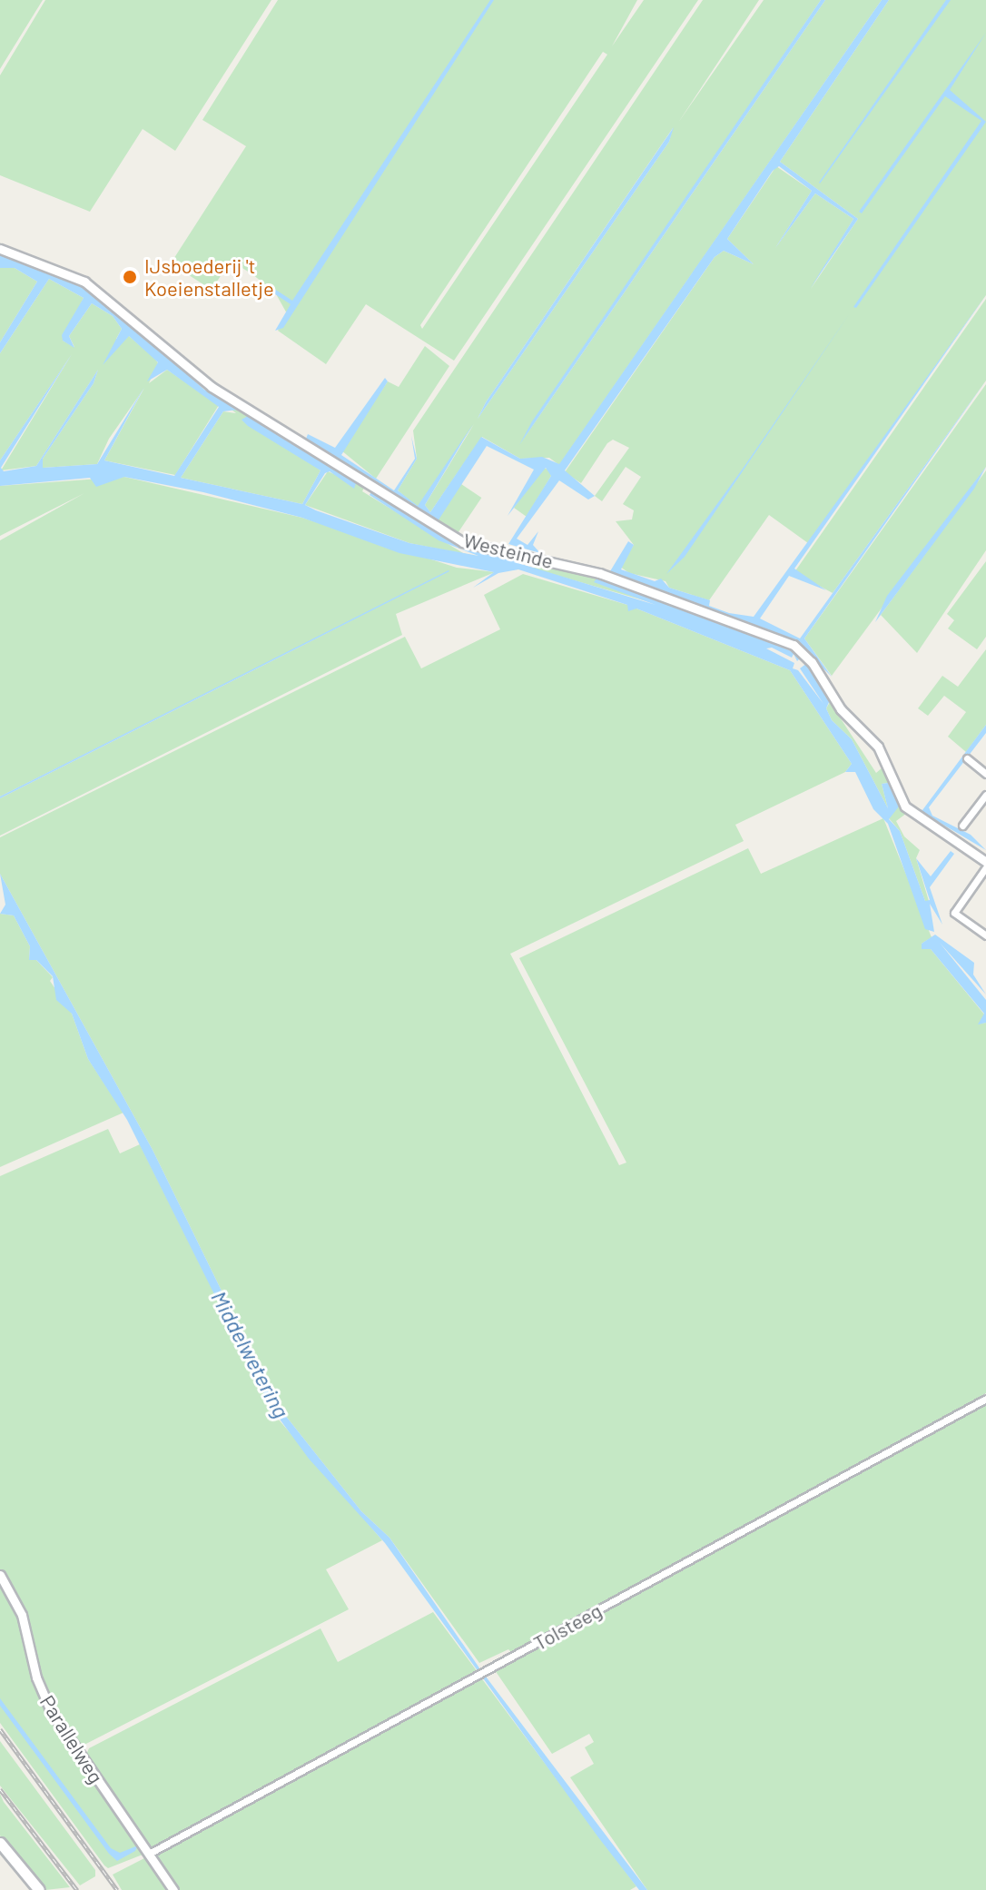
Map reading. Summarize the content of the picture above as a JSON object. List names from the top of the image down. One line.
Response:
{"streets":{"street":["Westeinde","Tolsteeg","Parallelweg"]},"crossings":[["Tolsteeg","Parallelweg"]],"water":["Middelwetering"],"places":["IJsboederij 't Koeienstalletje"]}
